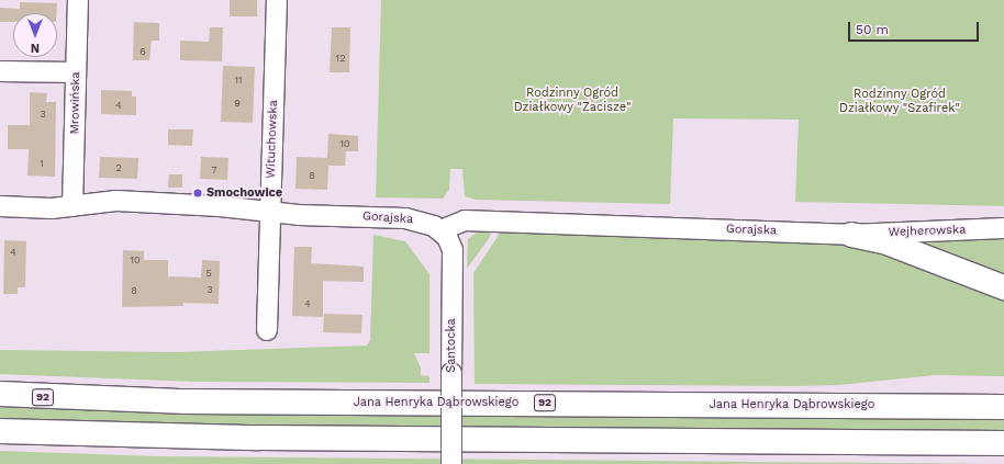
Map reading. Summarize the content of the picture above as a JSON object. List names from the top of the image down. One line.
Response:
{"streets":{"main road":["92","Jana Henryka Dąbrowskiego"],"street":["Mrowińska","Wituchowska","Gorajska","Wejherowska","Santocka"]},"crossings":[["Mrowińska","Gorajska"],["Wituchowska","Gorajska"],["Gorajska","Wejherowska"],["Gorajska","Santocka"]],"parks":["Rodzinny Ogród Działkowy \"Zacisze\"","Rodzinny Ogród Działkowy \"Szafirek\""],"places":["Smochowice"],"house_numbers":["6","12","11","9","4","3","10","1","2","7","8","4","10","5","3","8","4"],"scale_bar":"50 m","north":"bottom"}
